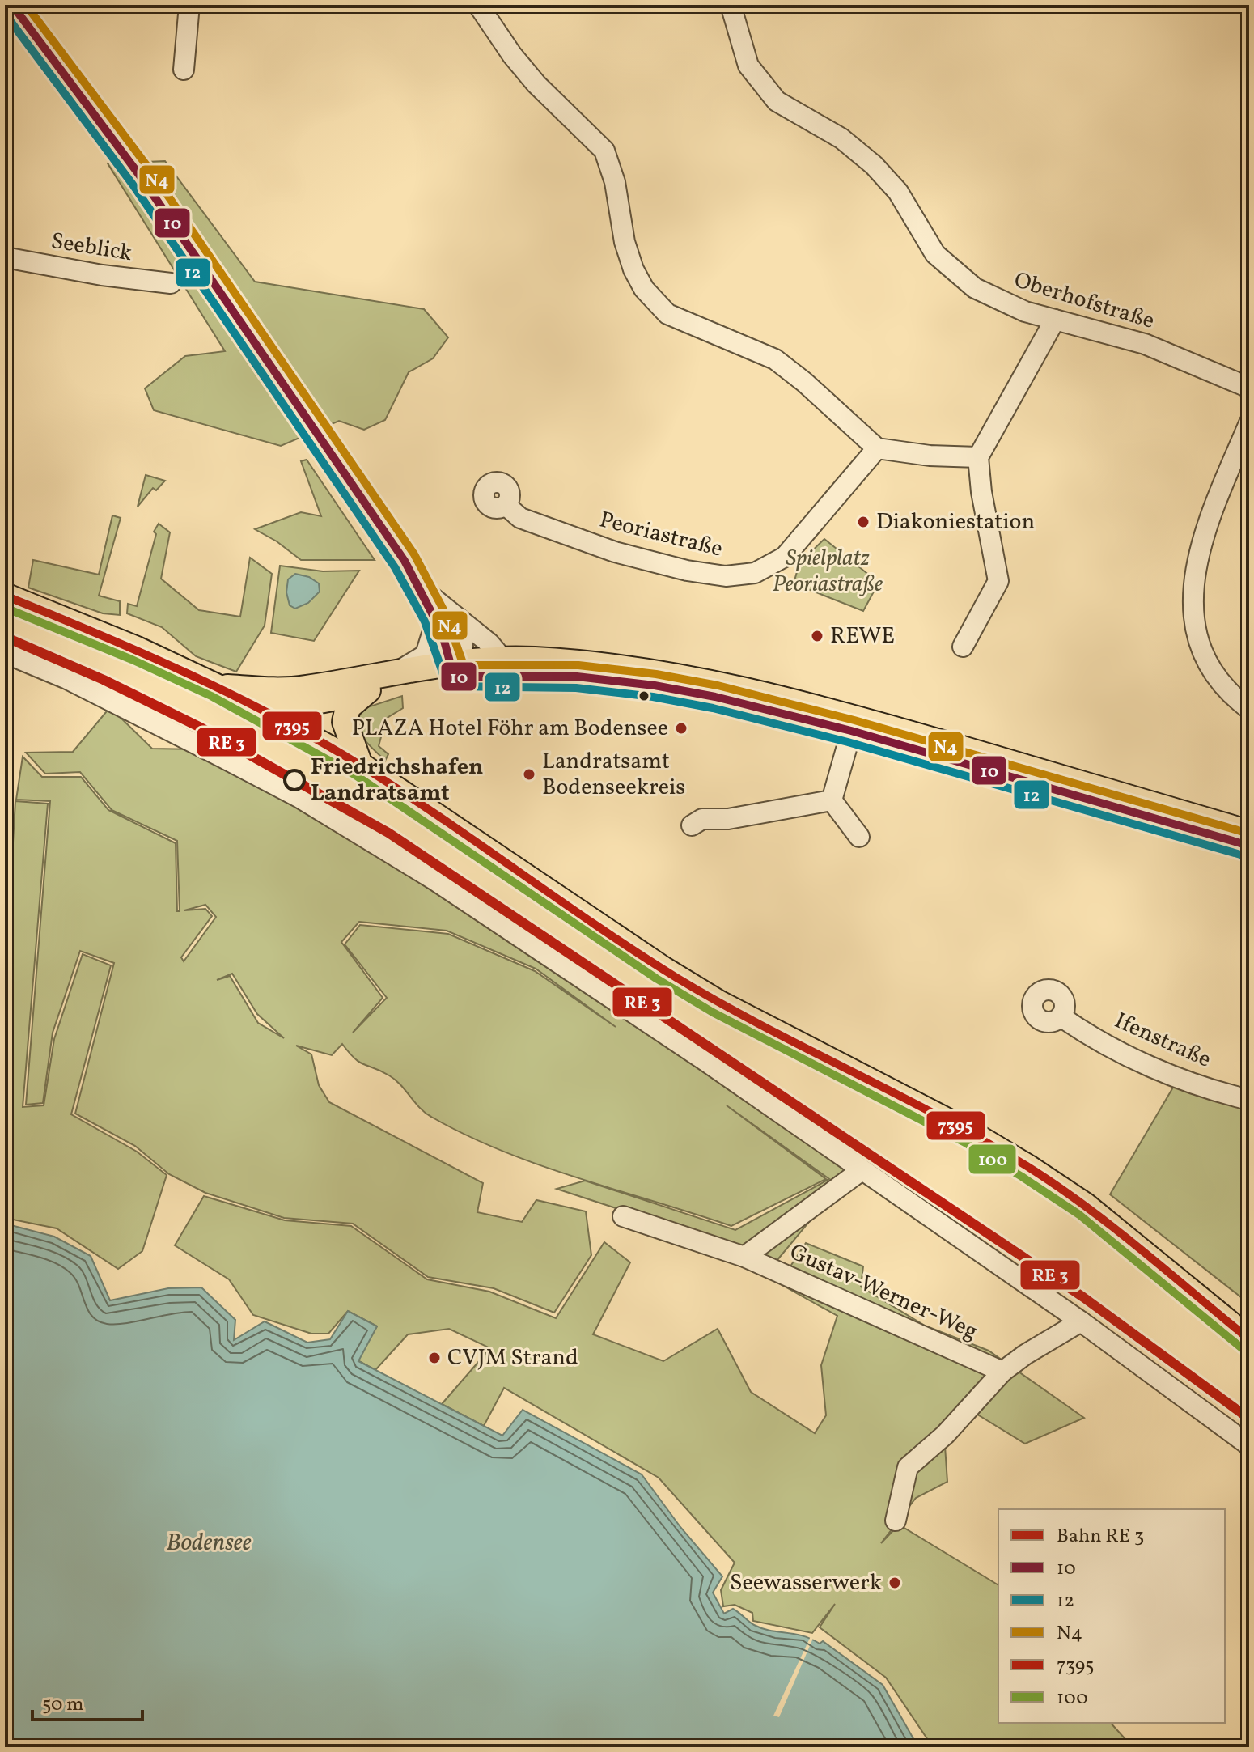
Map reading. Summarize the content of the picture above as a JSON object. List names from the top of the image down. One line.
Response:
{"streets":{"street":["Seeblick","Oberhofstraße","Peoriastraße","Ifenstraße","Gustav-Werner-Weg"]},"water":["Bodensee"],"parks":["Spielplatz Peoriastraße"],"places":["Diakoniestation","REWE","PLAZA Hotel Föhr am Bodensee","Landratsamt Bodenseekreis","Friedrichshafen Landratsamt","CVJM Strand","Seewasserwerk"],"lines":["transit line 10","transit line N4","transit line 12","transit line 7395","transit line 100"],"legend":["Bahn RE 3","10","12","N4","7395","100"],"scale_bar":"50 m"}
